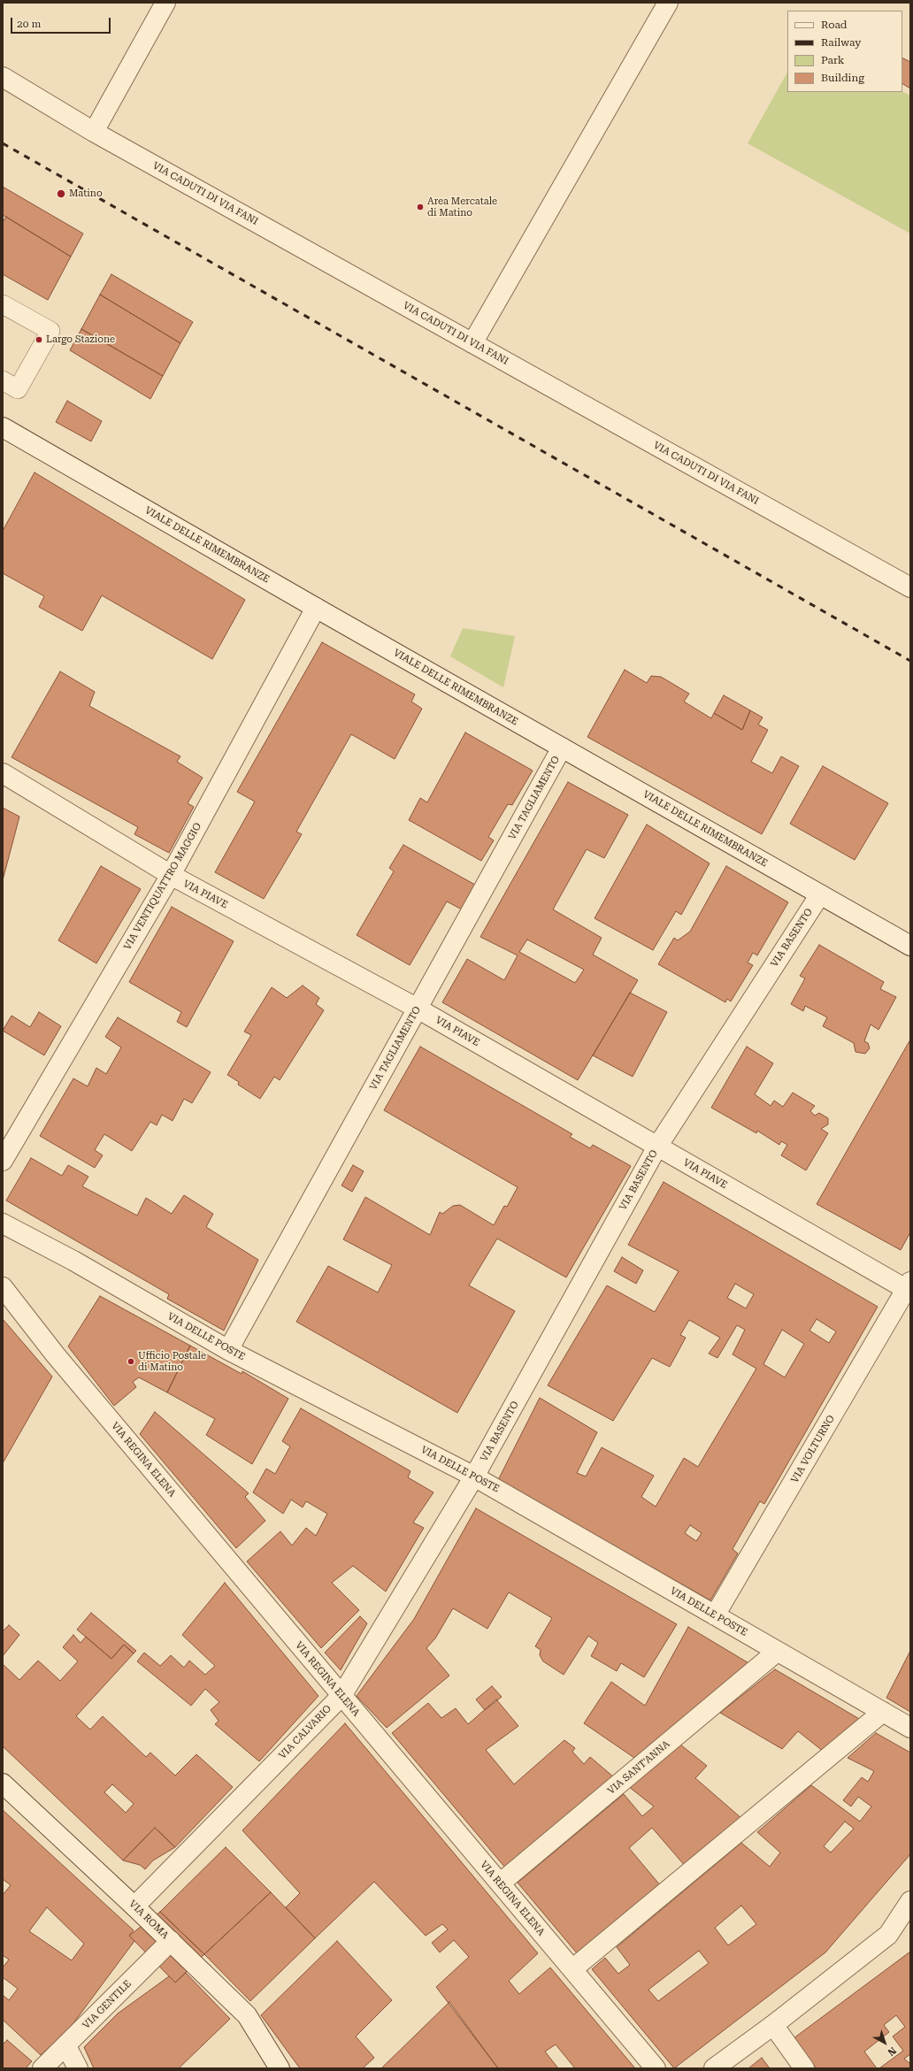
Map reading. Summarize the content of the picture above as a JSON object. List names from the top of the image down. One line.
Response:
{"streets":{"street":["VIA CADUTI DI VIA FANI","VIALE DELLE RIMEMBRANZE","VIA TAGLIAMENTO","VIA VENTIQUATTRO MAGGIO","VIA PIAVE","VIA BASENTO","VIA DELLE POSTE","VIA VOLTURNO","VIA REGINA ELENA","VIA CALVARIO","VIA SANT'ANNA","VIA ROMA","VIA GENTILE"]},"crossings":[["VIALE DELLE RIMEMBRANZE","VIA TAGLIAMENTO"],["VIALE DELLE RIMEMBRANZE","VIA VENTIQUATTRO MAGGIO"],["VIALE DELLE RIMEMBRANZE","VIA BASENTO"],["VIA TAGLIAMENTO","VIA PIAVE"],["VIA TAGLIAMENTO","VIA DELLE POSTE"],["VIA VENTIQUATTRO MAGGIO","VIA PIAVE"],["VIA PIAVE","VIA BASENTO"],["VIA PIAVE","VIA VOLTURNO"],["VIA BASENTO","VIA DELLE POSTE"],["VIA BASENTO","VIA CALVARIO"],["VIA DELLE POSTE","VIA VOLTURNO"],["VIA DELLE POSTE","VIA CALVARIO"],["VIA DELLE POSTE","VIA SANT'ANNA"],["VIA REGINA ELENA","VIA CALVARIO"],["VIA REGINA ELENA","VIA SANT'ANNA"],["VIA CALVARIO","VIA ROMA"],["VIA ROMA","VIA GENTILE"]],"places":["Matino","Area Mercatale di Matino","Largo Stazione","Ufficio Postale di Matino"],"legend":["Road","Railway","Park","Building"],"scale_bar":"20 m","north":"bottom right"}
